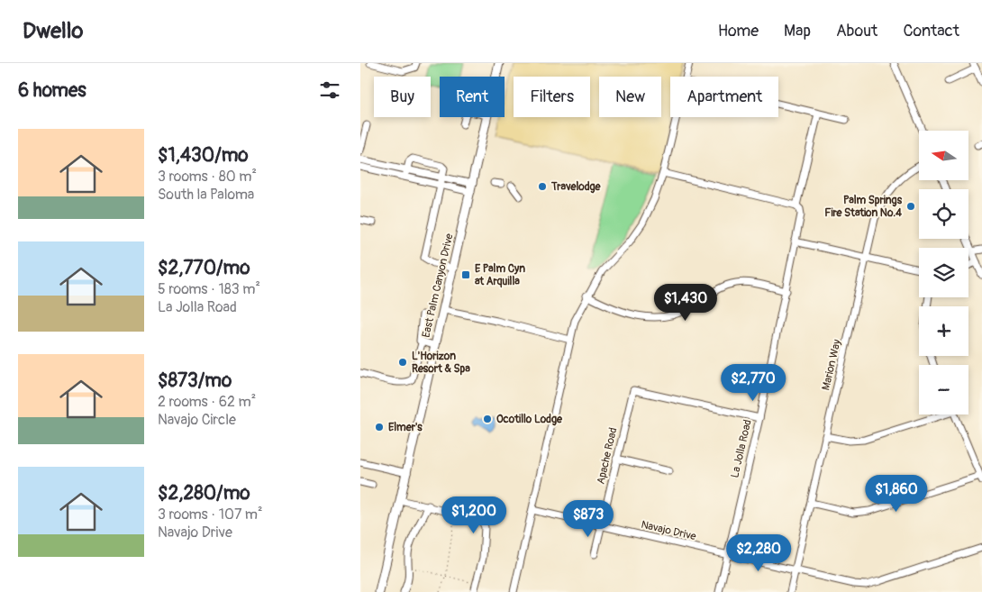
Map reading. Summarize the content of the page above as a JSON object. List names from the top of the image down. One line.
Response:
{"streets":{"main road":["East Palm Canyon Drive"],"street":["Marion Way","La Jolla Road","Apache Road","Navajo Drive"]},"crossings":[["Marion Way","Navajo Drive"],["La Jolla Road","Apache Road"],["La Jolla Road","Navajo Drive"],["Apache Road","Navajo Drive"]],"places":{"other":["Travelodge","Palm Springs Fire Station No.4","L'Horizon Resort & Spa","Ocotillo Lodge","Elmer's"],"transit":["E Palm Cyn at Arquilla"]},"north":"left","page":{"header":"Dwello","nav":["Home","Map","About","Contact"],"heading":"6 homes","chip":["Buy","Rent","Filters","New","Apartment"],"list":[{"name":"$1,430/mo","note":"3 rooms · 80 m² · South la Paloma"},{"name":"$2,770/mo","note":"5 rooms · 183 m² · La Jolla Road"},{"name":"$873/mo","note":"2 rooms · 62 m² · Navajo Circle"},{"name":"$2,280/mo","note":"3 rooms · 107 m² · Navajo Drive"}],"map_buttons":["+","−"],"price":["$1,430","$2,770","$1,860","$1,200","$873","$2,280"]}}
